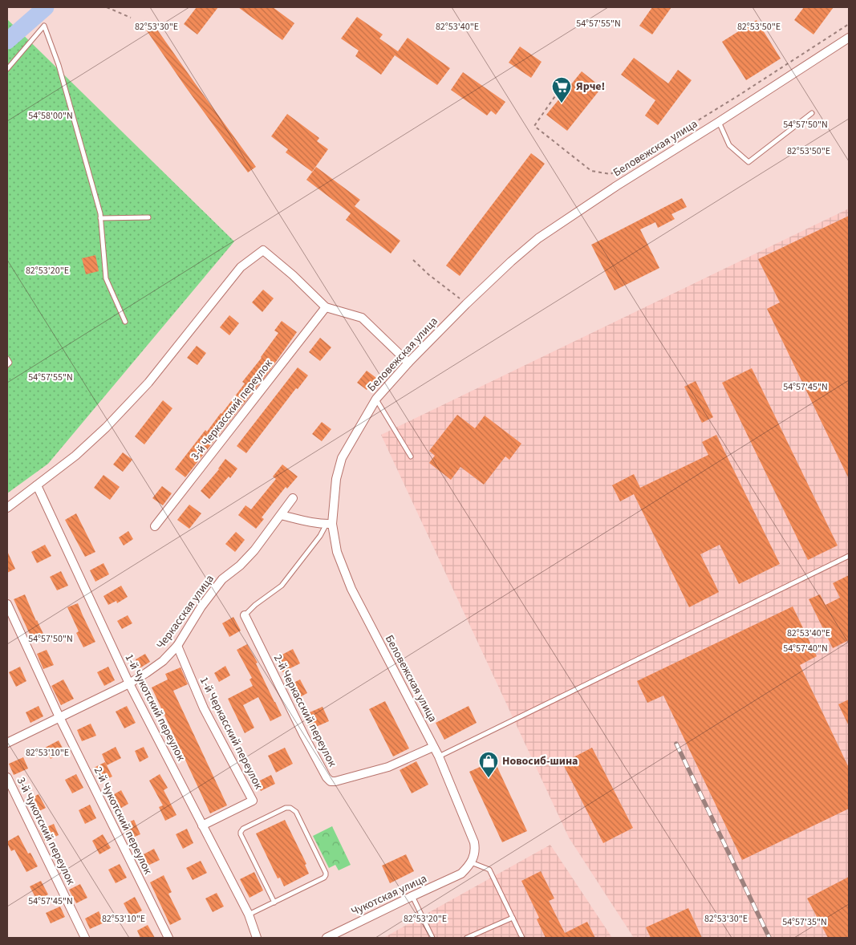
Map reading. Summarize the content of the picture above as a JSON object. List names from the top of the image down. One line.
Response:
{"streets":{"street":["Беловежская улица","3-й Черкасский переулок","Черкасская улица","1-й Чукотский переулок","2-й Черкасский переулок","1-й Черкасский переулок","2-й Чукотский переулок","3-й Чукотский переулок","Чукотская улица"]},"crossings":[["Беловежская улица","2-й Черкасский переулок"],["Беловежская улица","Чукотская улица"],["Черкасская улица","1-й Чукотский переулок"],["Черкасская улица","1-й Черкасский переулок"],["Черкасская улица","2-й Чукотский переулок"],["1-й Чукотский переулок","1-й Черкасский переулок"]],"places":{"supermarket":["Ярче!"],"shop":["Новосиб-шина"]},"coordinates":["54°57'55\"N","82°53'30\"E","82°53'40\"E","82°53'50\"E","54°58'00\"N","54°57'50\"N","82°53'20\"E","54°57'45\"N","54°57'40\"N","82°53'10\"E","54°57'35\"N"]}
